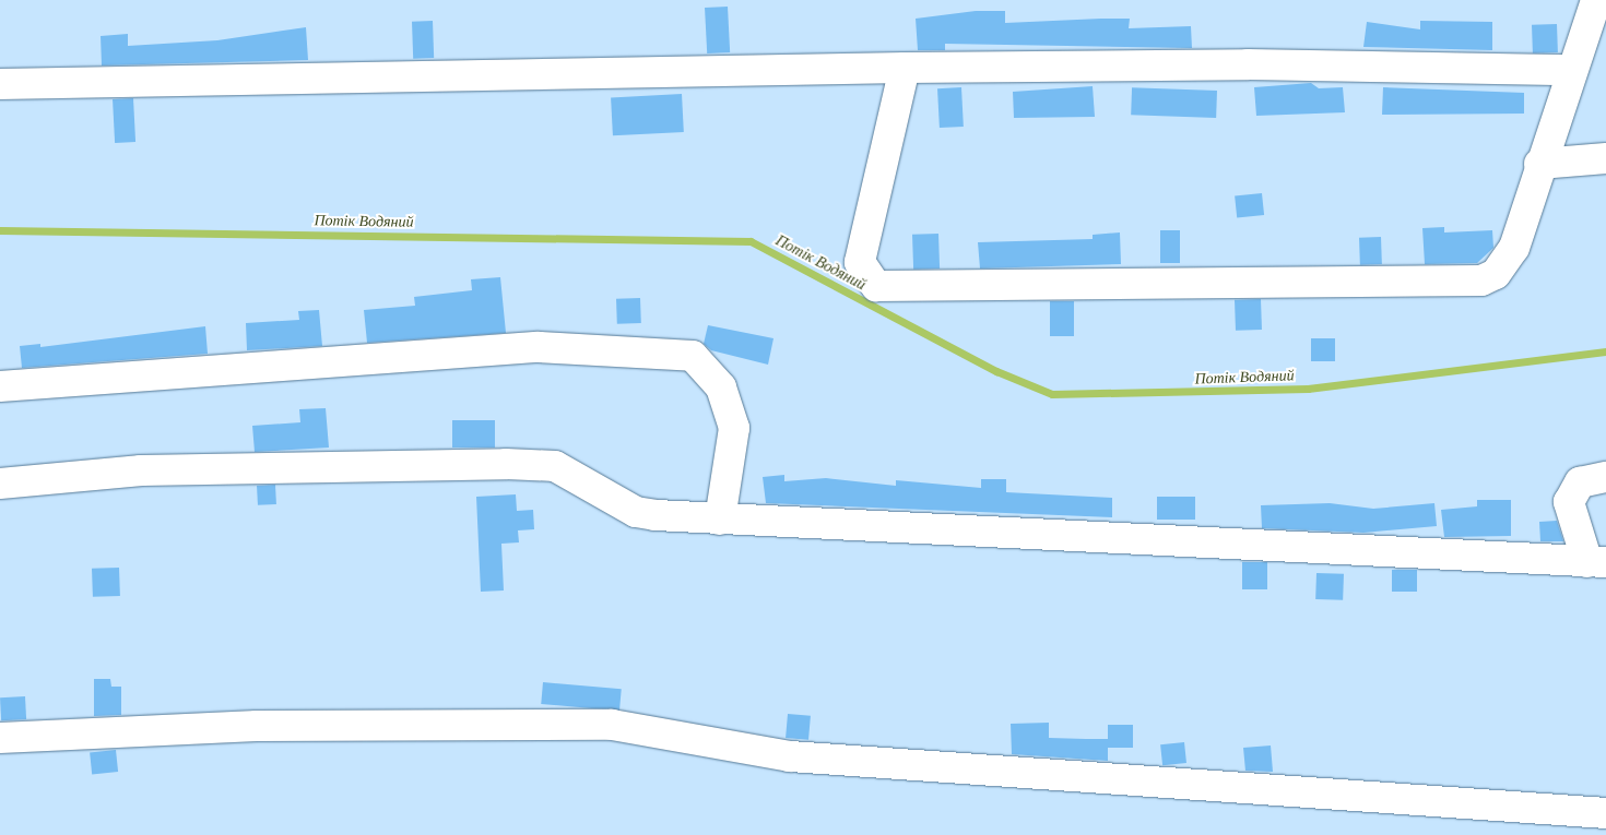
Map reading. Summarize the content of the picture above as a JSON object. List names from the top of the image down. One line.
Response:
{"water":["Потік Водяний"]}
